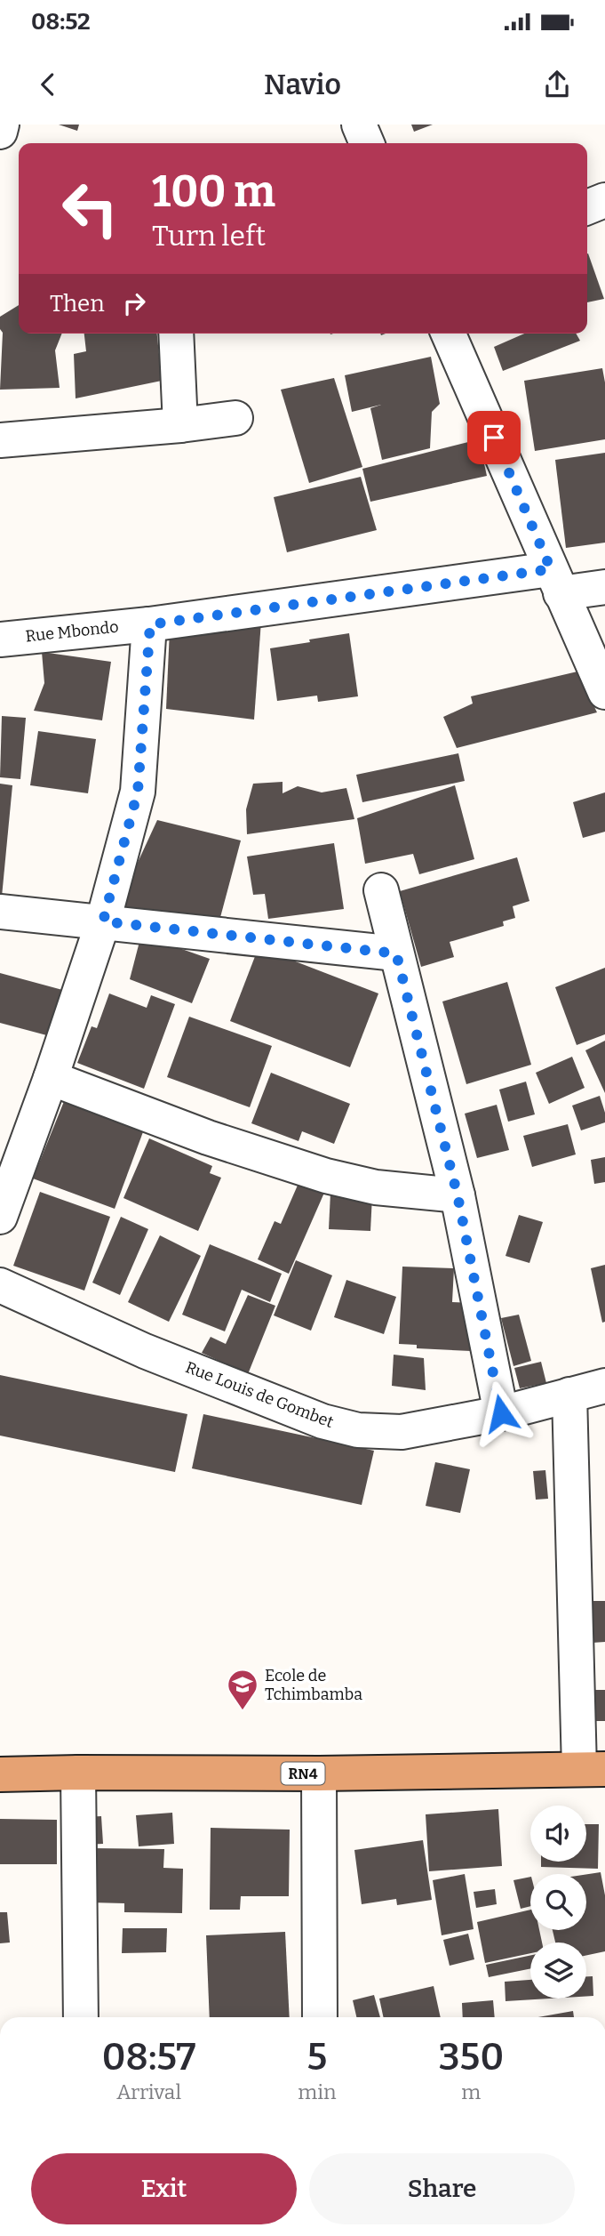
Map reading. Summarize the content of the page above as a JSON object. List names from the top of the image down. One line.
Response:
{"streets":{"highway":["RN4"],"street":["Rue Mbondo","Rue Louis de Gombet"]},"places":{"school or university":["Ecole de Tchimbamba"]},"page":{"status":"08:52","header":"Navio","turn":["100 m","Turn left"],"then":"Then","eta":["08:57","Arrival","5","min","350","m"],"buttons":["Exit","Share"]}}
